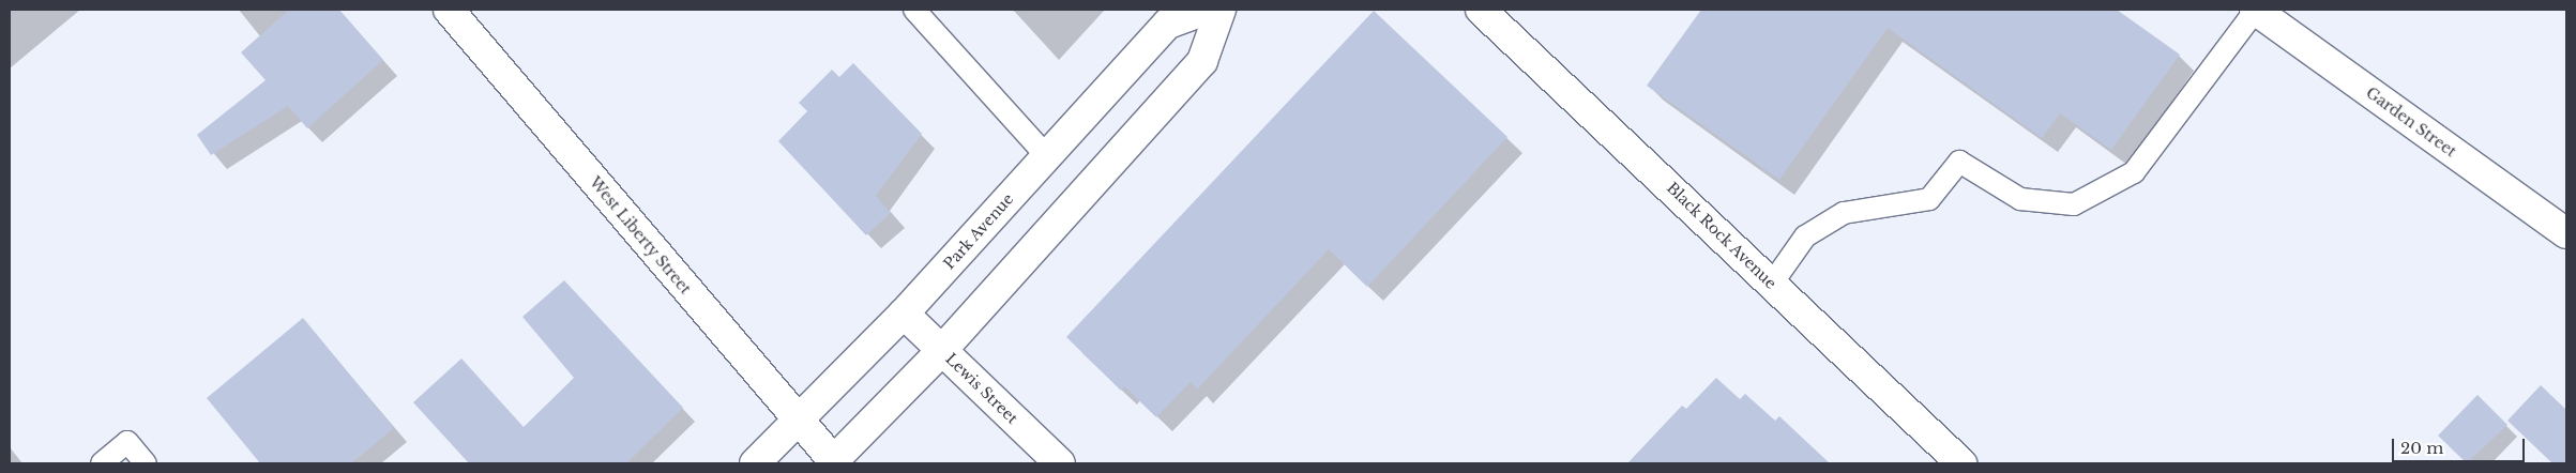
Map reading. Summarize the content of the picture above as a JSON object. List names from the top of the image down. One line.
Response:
{"streets":{"street":["Garden Street","Park Avenue","West Liberty Street","Black Rock Avenue","Lewis Street"]},"crossings":[["Park Avenue","West Liberty Street"],["Park Avenue","Lewis Street"]],"scale_bar":"20 m"}
